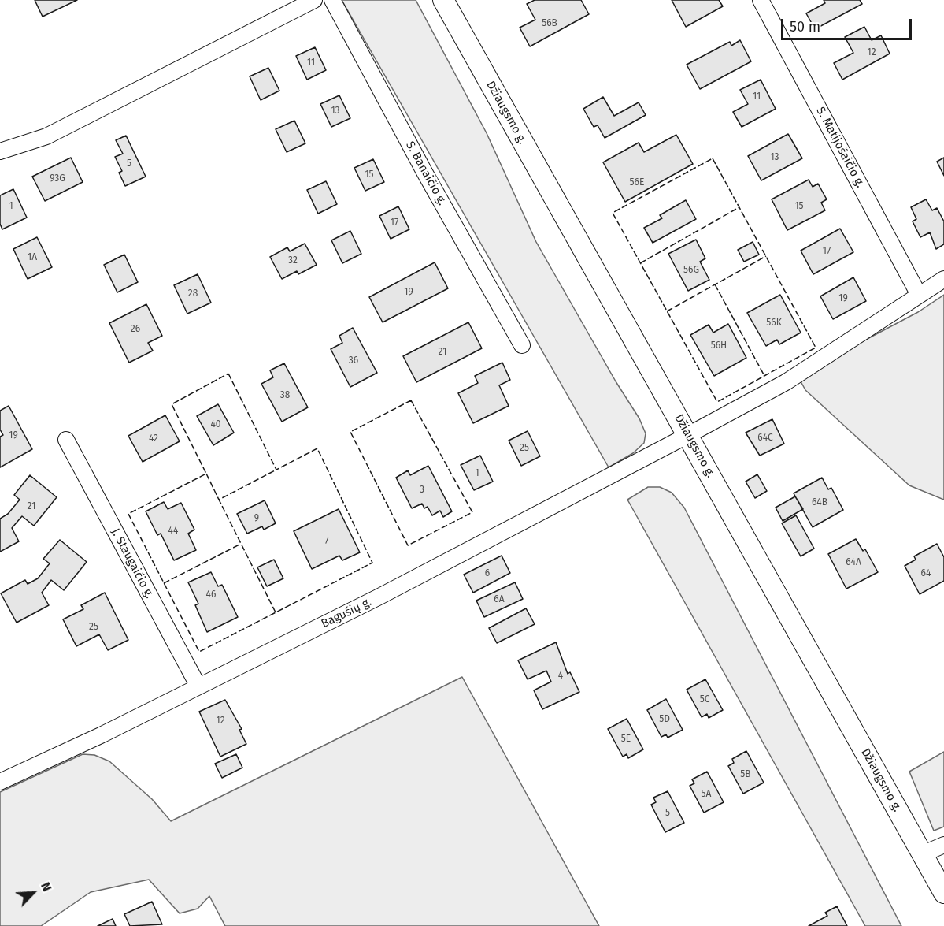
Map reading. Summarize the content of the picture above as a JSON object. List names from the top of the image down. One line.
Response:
{"streets":{"street":["Džiaugsmo g.","S. Matijošaičio g.","S. Banaičio g.","J. Staugaičio g.","Bagušių g."]},"crossings":[["Džiaugsmo g.","Bagušių g."],["S. Matijošaičio g.","Bagušių g."],["J. Staugaičio g.","Bagušių g."]],"house_numbers":["56B","12","11","11","13","13","5","15","93G","56E","1","15","17","17","1A","32","56G","19","28","19","56K","26","56H","21","36","38","40","19","64C","42","25","1","3","64B","21","9","44","7","64A","6","64","46","6A","25","4","5C","5D","12","5E","5B","5A","5"],"scale_bar":"50 m","north":"top right"}
